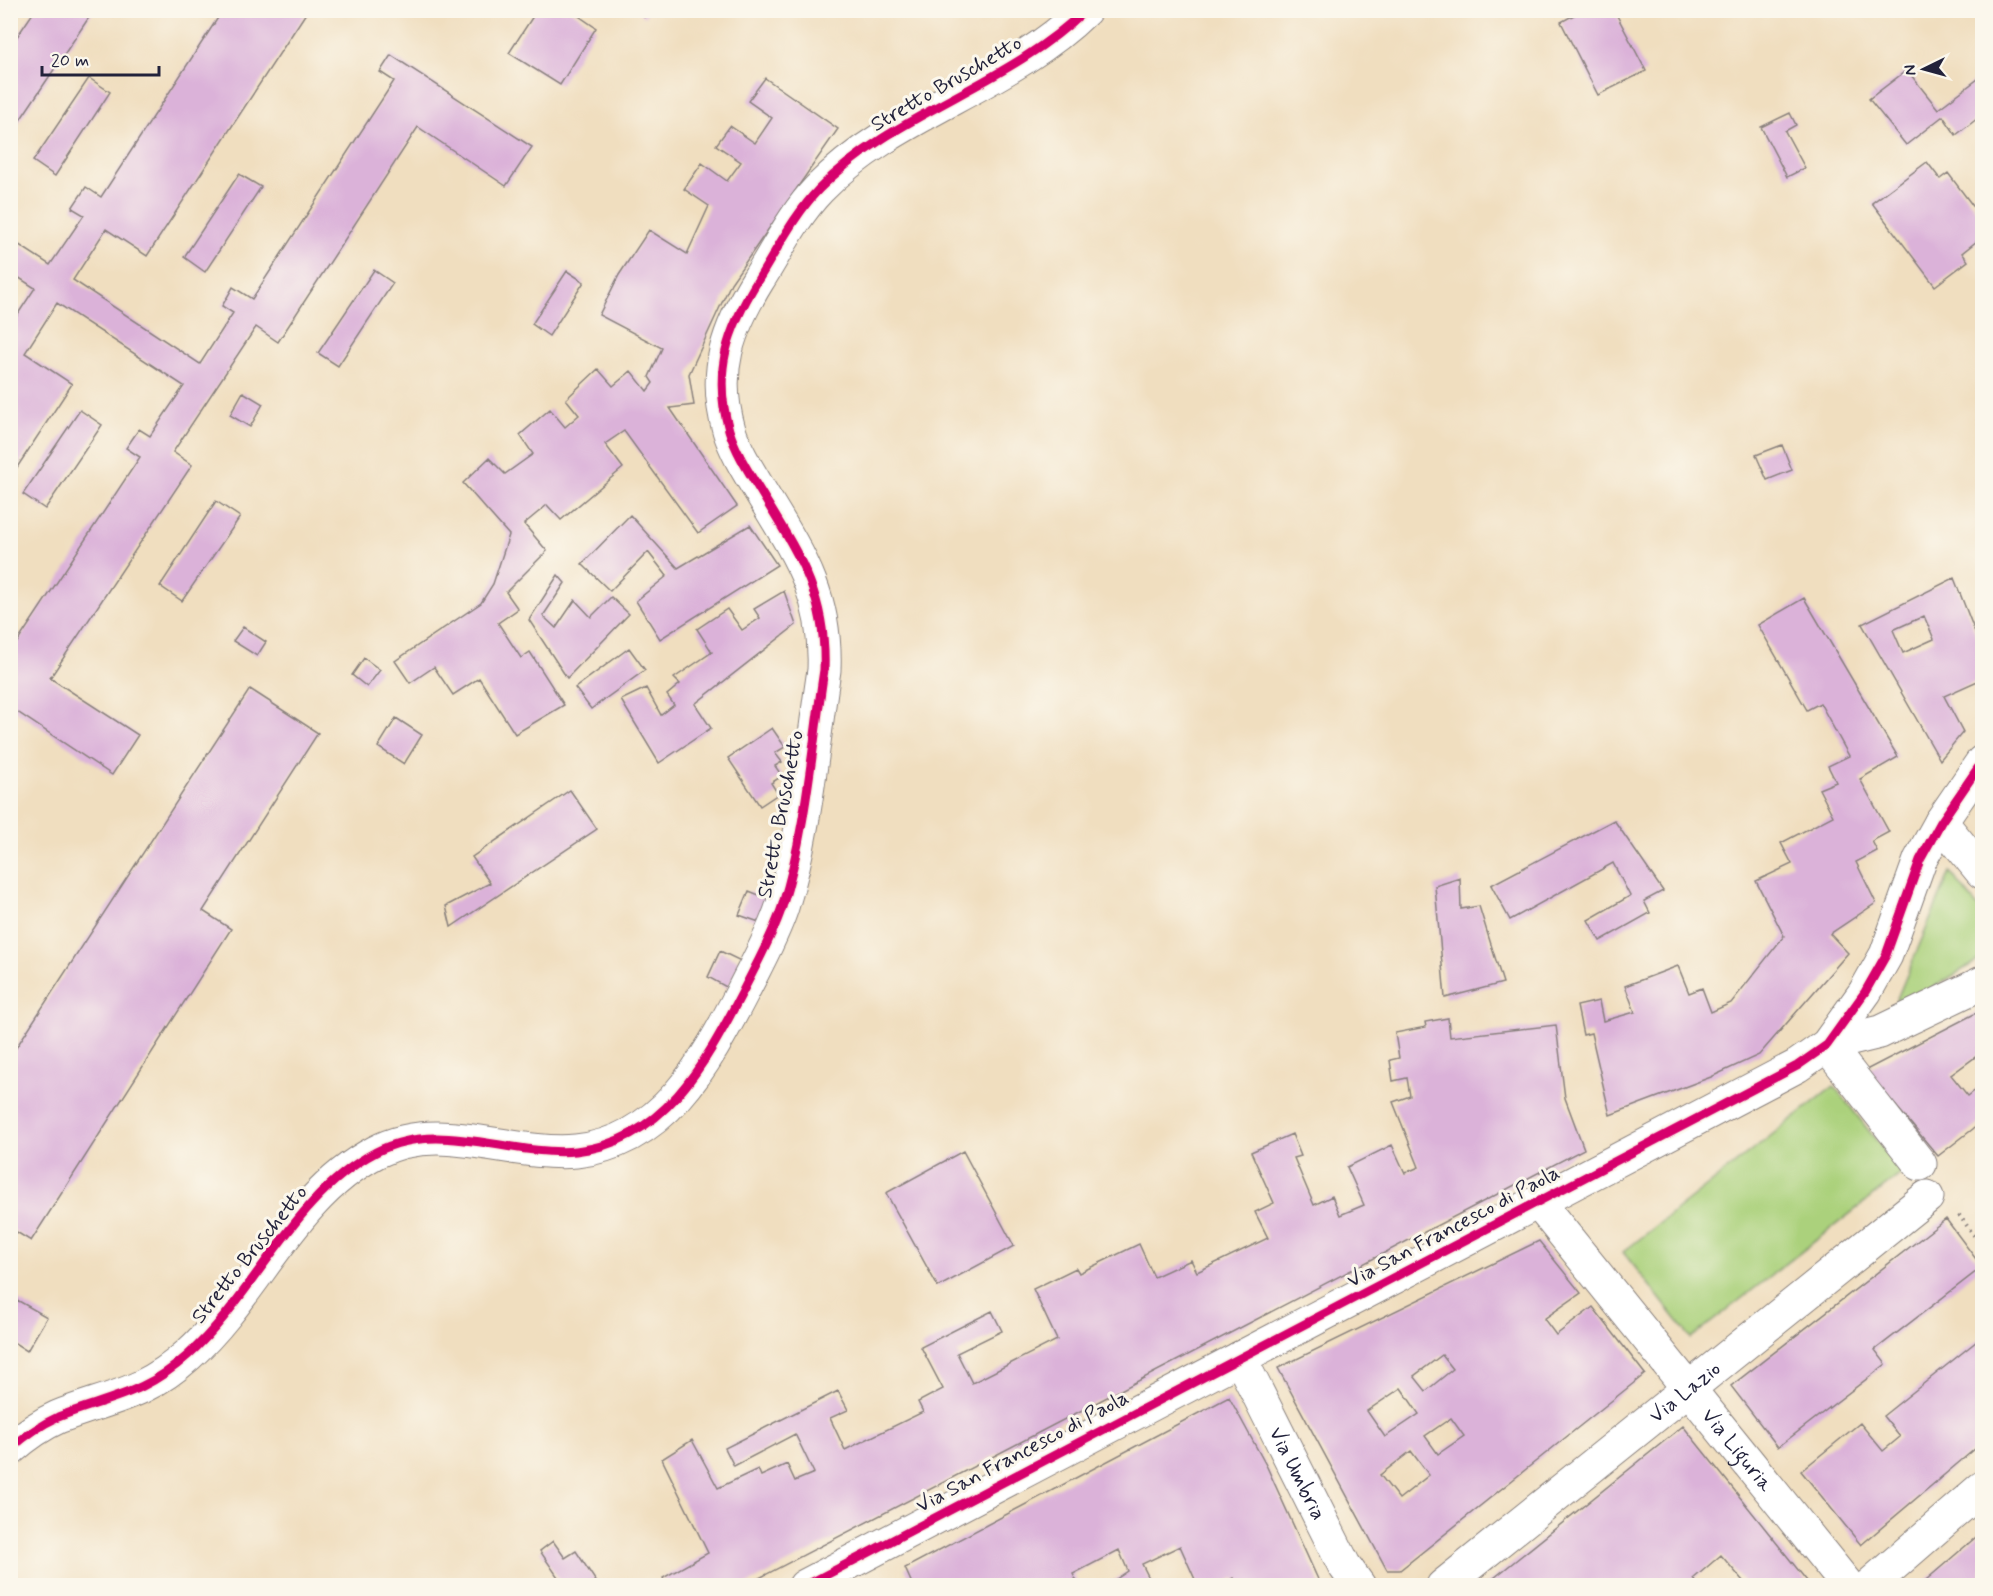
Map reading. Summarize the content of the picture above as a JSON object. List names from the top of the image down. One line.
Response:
{"streets":{"street":["Stretto Bruschetto","Via San Francesco di Paola","Via Lazio","Via Liguria","Via Umbria"]},"crossings":[["Via San Francesco di Paola","Via Liguria"],["Via San Francesco di Paola","Via Umbria"],["Via Lazio","Via Liguria"]],"scale_bar":"20 m","north":"left"}
